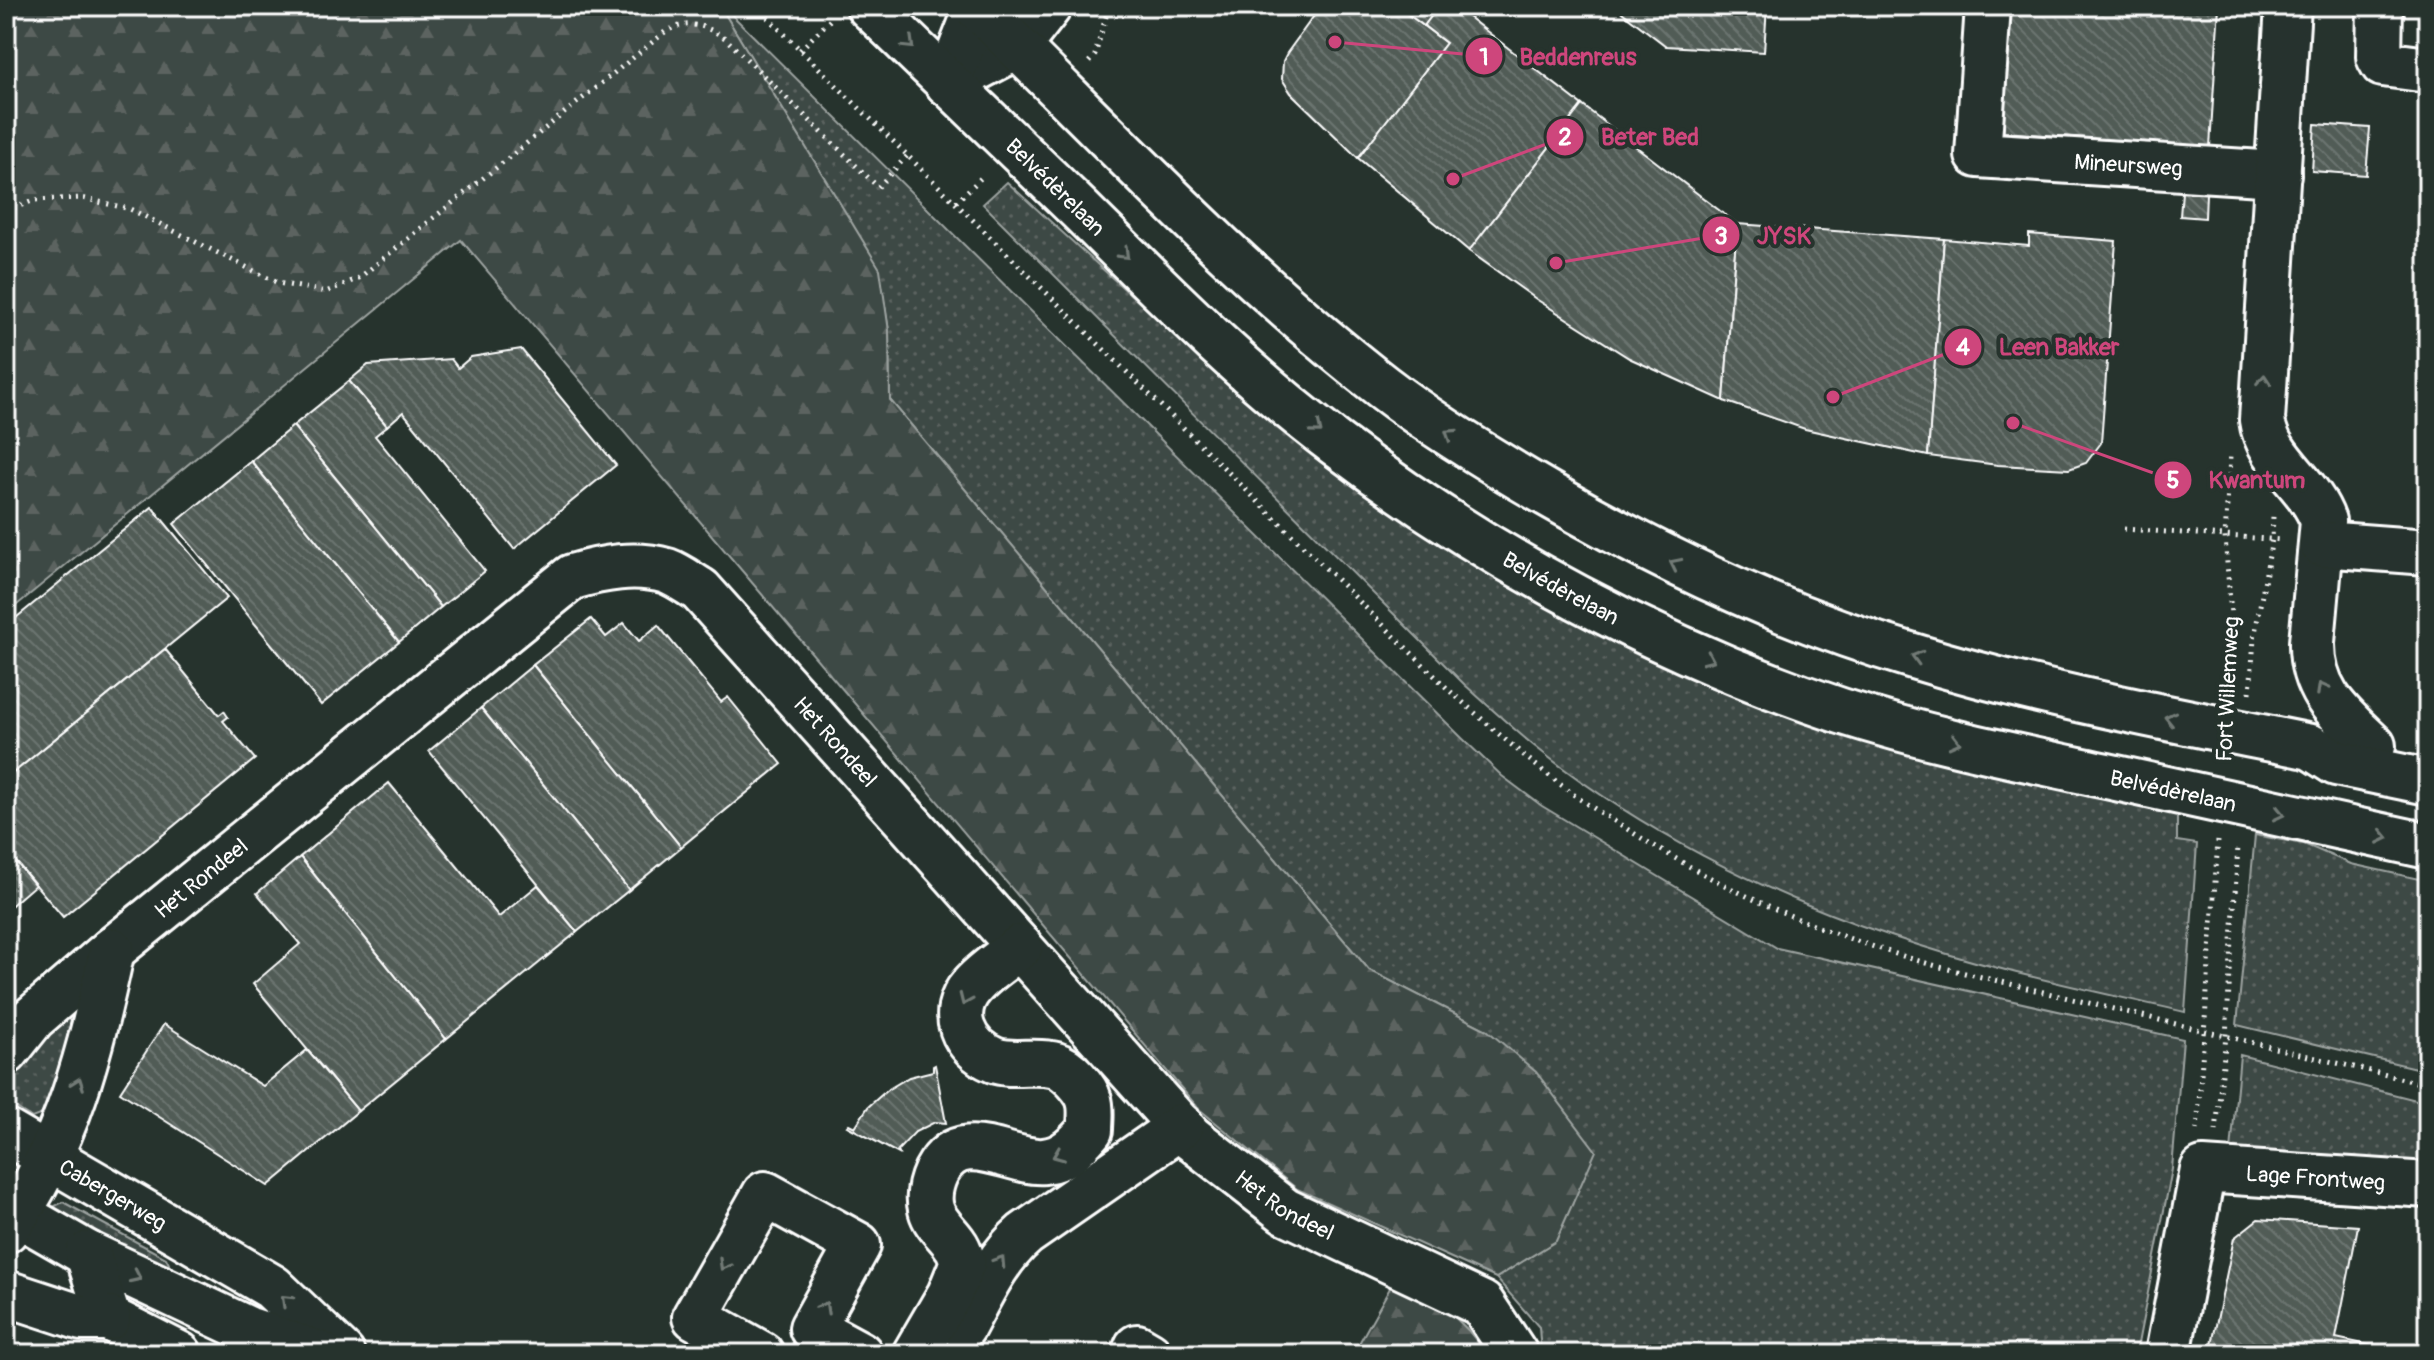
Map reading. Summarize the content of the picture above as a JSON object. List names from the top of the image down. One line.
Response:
{"streets":{"street":["Mineursweg","Belvédèrelaan","Het Rondeel","Lage Frontweg","Cabergerweg"],"path":["Fort Willemweg"]},"places":["Beddenreus","Beter Bed","JYSK","Leen Bakker","Kwantum"]}
